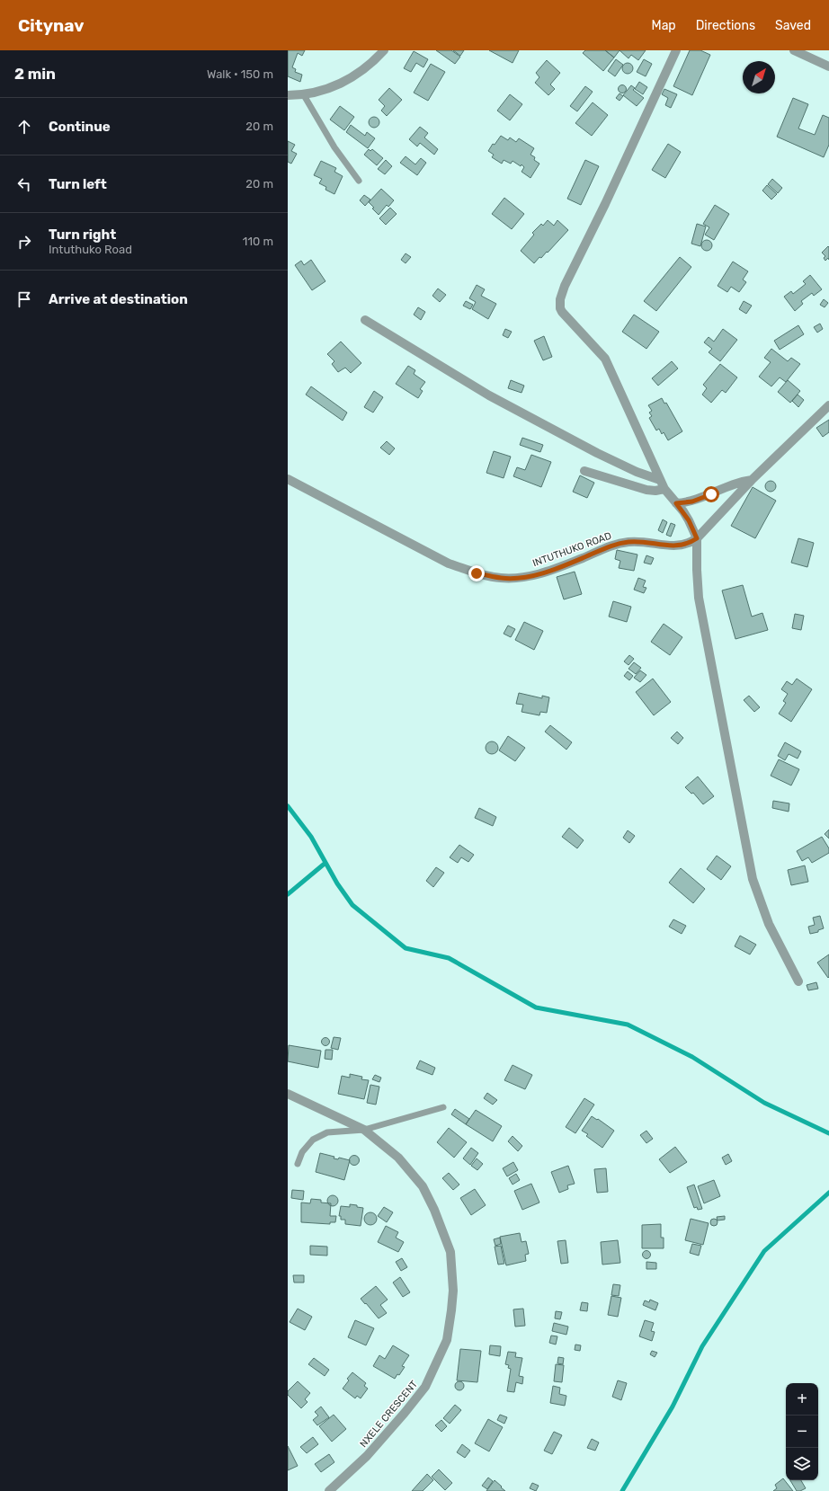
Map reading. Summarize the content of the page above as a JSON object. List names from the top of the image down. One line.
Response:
{"streets":{"street":["INTUTHUKO ROAD","NXELE CRESCENT"]},"north":"top right","page":{"header":"Citynav","nav":["Map","Directions","Saved"],"heading":["2 min","Walk · 150 m"],"list":[["Continue","20 m"],["Turn left","20 m"],["Turn right","Intuthuko Road","110 m"],"Arrive at destination"],"map_buttons":["+","−"]}}
